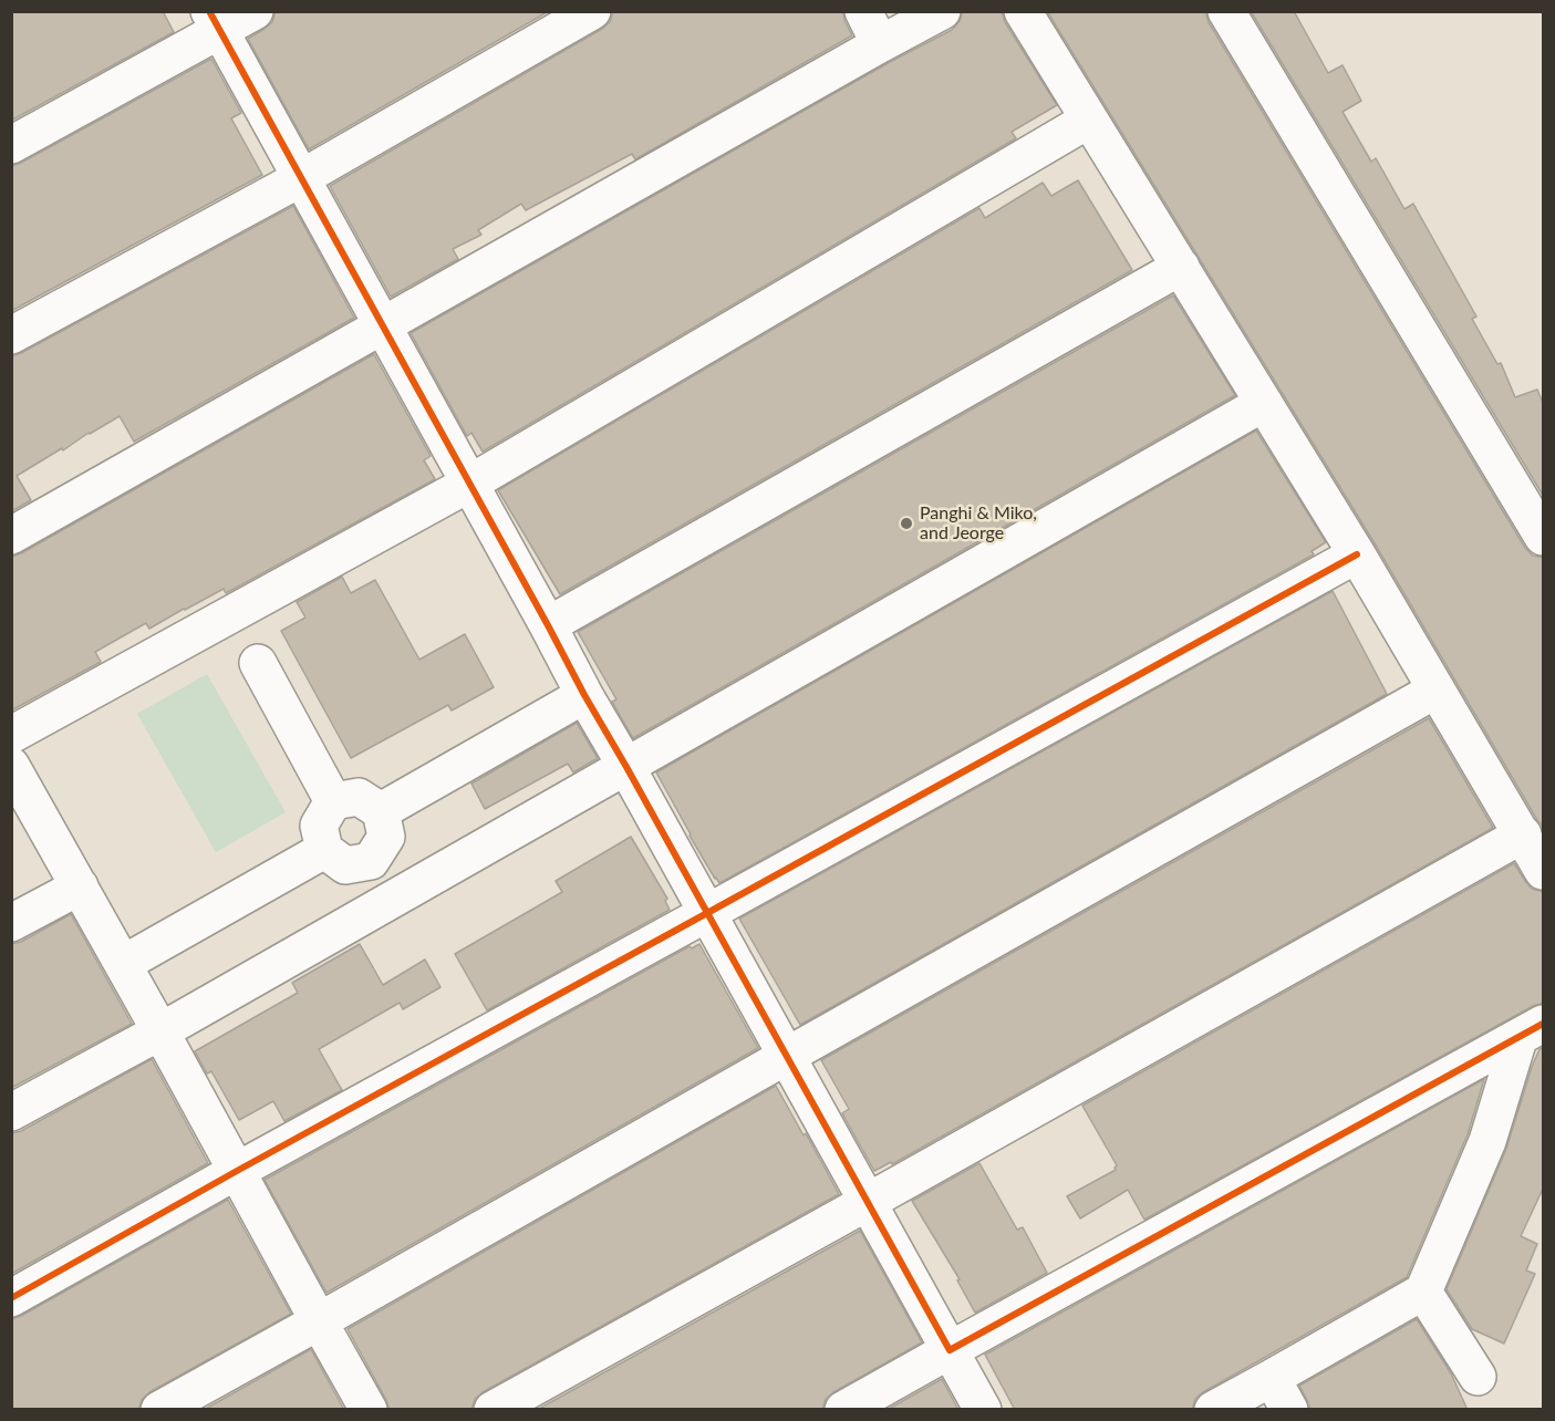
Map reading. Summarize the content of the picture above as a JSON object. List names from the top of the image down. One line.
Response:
{"places":["Panghi & Miko, and Jeorge"]}
